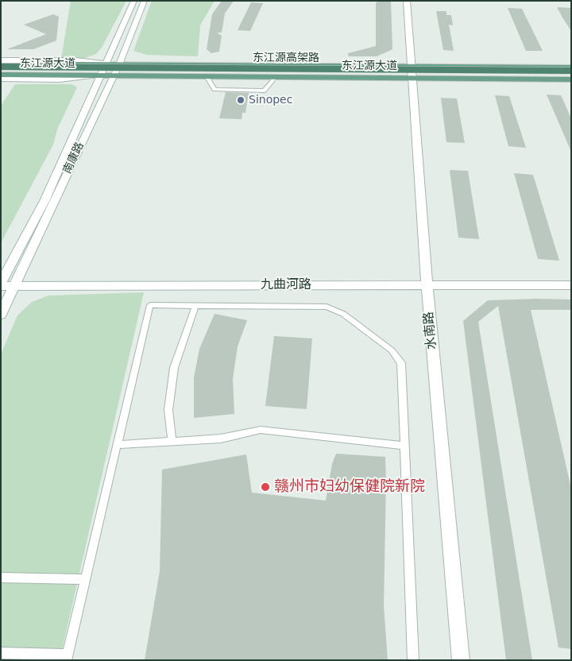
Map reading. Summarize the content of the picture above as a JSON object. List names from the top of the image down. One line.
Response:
{"streets":{"highway":["东江源高架路"],"main road":["东江源大道"],"street":["南康路","九曲河路","水南路"]},"crossings":[["东江源大道","南康路"],["东江源大道","水南路"],["南康路","九曲河路"],["九曲河路","水南路"]],"places":["Sinopec","赣州市妇幼保健院新院"]}
